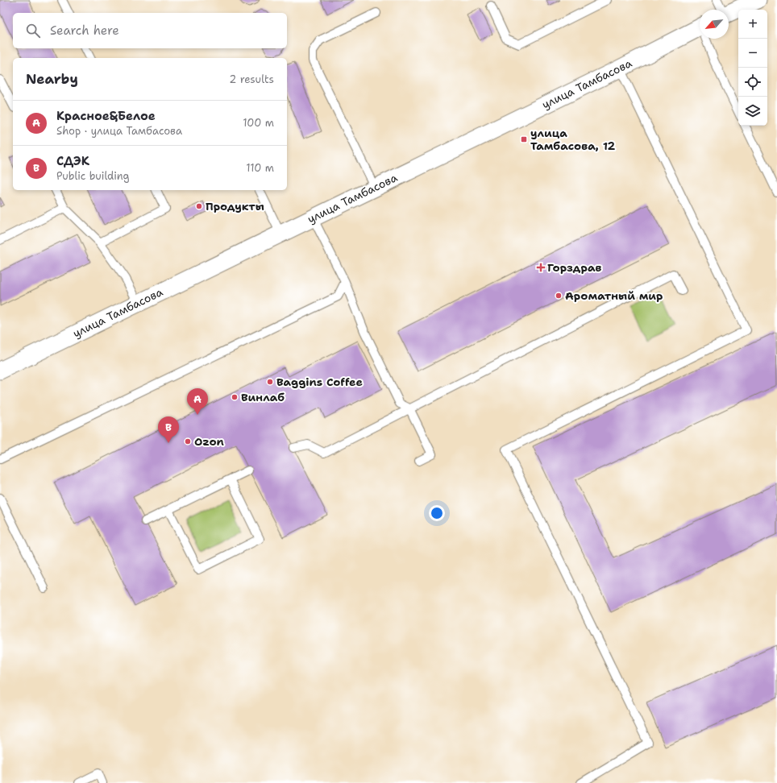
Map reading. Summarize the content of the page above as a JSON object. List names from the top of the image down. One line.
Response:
{"streets":{"street":["улица Тамбасова"]},"places":{"transit":["улица Тамбасова, 12"],"other":["Продукты","Ароматный мир","Baggins Coffee","Винлаб","Ozon"],"health":["Горздрав"]},"north":"bottom left","page":{"map_buttons":["+","−"],"search":"Search here","heading":["Nearby","2 results"],"list":[{"mark":"A","name":"Красное&Белое","note":"Shop · улица Тамбасова","value":"100 m"},{"mark":"B","name":"СДЭК","note":"Public building","value":"110 m"}],"pins":["A","B"]}}
